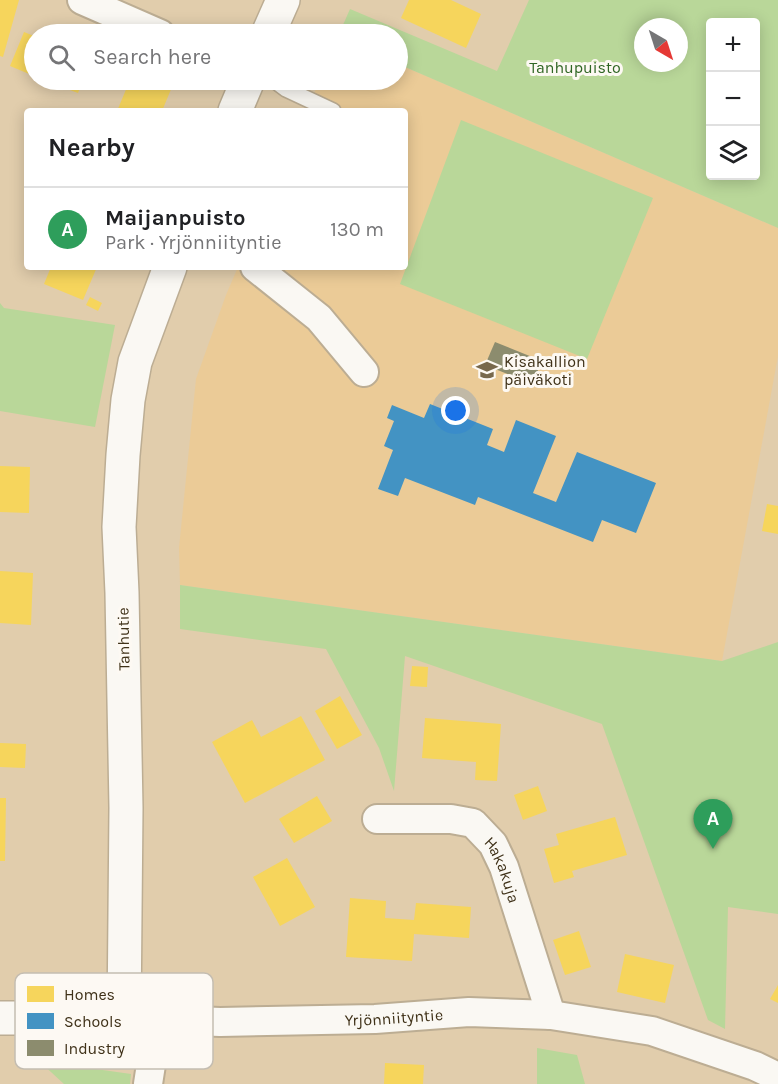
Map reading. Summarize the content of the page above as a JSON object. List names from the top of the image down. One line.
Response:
{"streets":{"street":["Tanhutie","Hakakuja","Yrjönniityntie"]},"crossings":[["Hakakuja","Yrjönniityntie"]],"parks":["Tanhupuisto"],"places":{"school or university":["Kisakallion päiväkoti"]},"legend":["Homes","Schools","Industry"],"north":"bottom right","page":{"map_buttons":["+","−"],"search":"Search here","heading":"Nearby","list":[{"mark":"A","name":"Maijanpuisto","note":"Park · Yrjönniityntie","value":"130 m"}],"pins":"A"}}
